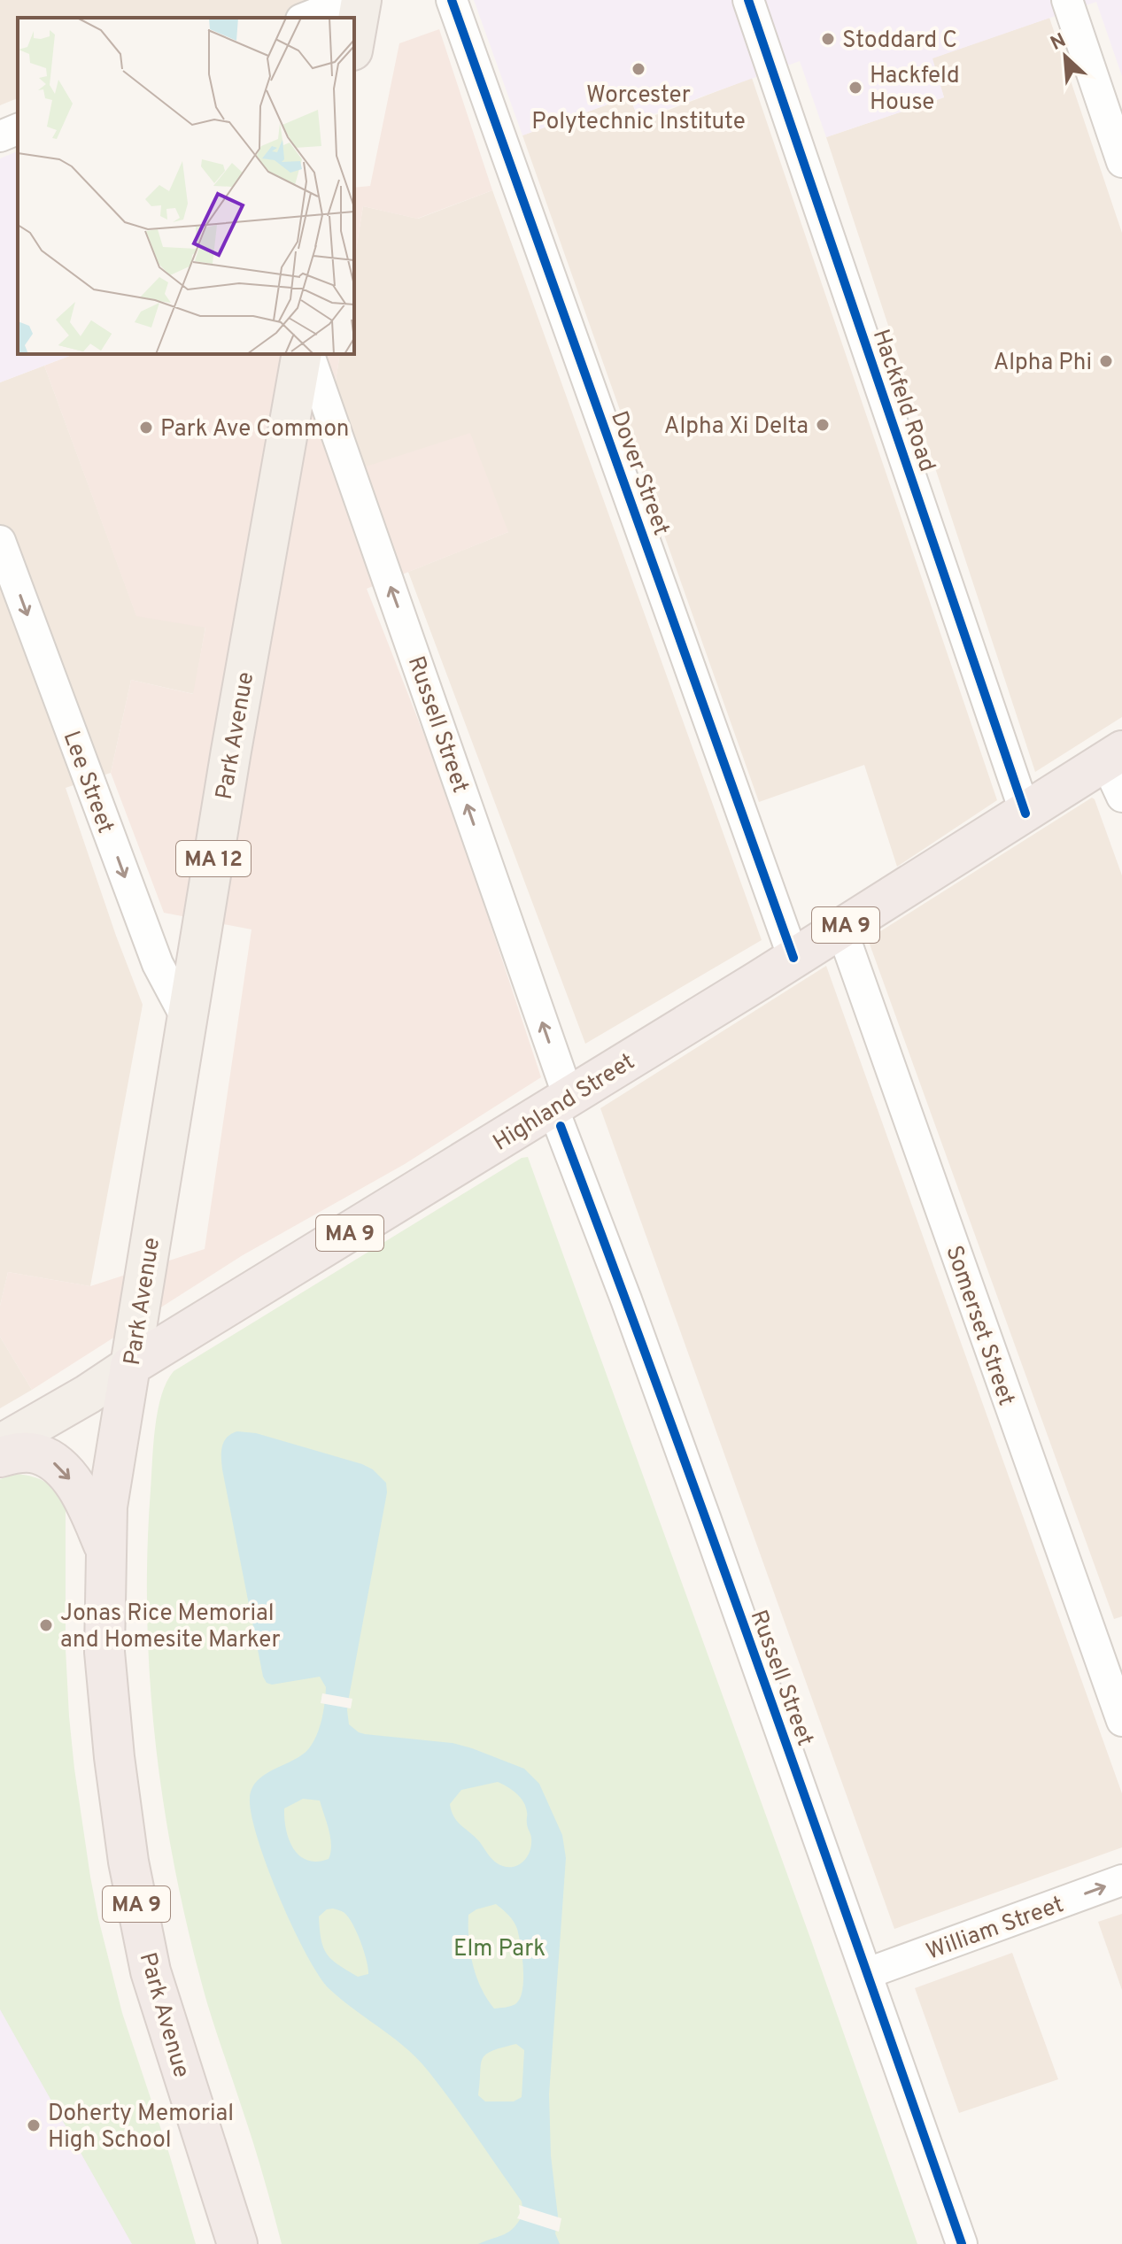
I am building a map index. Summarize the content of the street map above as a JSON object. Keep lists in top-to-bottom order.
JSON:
{
  "streets": {
    "highway": ["Park Avenue", "MA 9", "Highland Street"],
    "main road": ["MA 12"],
    "street": [
      "Hackfeld Road",
      "Dover Street",
      "Russell Street",
      "Lee Street",
      "Somerset Street",
      "William Street"
    ]
  },
  "crossings": [
    ["Hackfeld Road", "Highland Street"],
    ["Dover Street", "Highland Street"],
    ["Russell Street", "Highland Street"],
    ["Russell Street", "William Street"],
    ["Park Avenue", "Lee Street"],
    ["Park Avenue", "Highland Street"],
    ["Highland Street", "Somerset Street"]
  ],
  "one_way": ["Russell Street", "Lee Street", "William Street"],
  "parks": ["Elm Park"],
  "places": [
    "Stoddard C",
    "Worcester Polytechnic Institute",
    "Hackfeld House",
    "Alpha Phi",
    "Alpha Xi Delta",
    "Park Ave Common",
    "Jonas Rice Memorial and Homesite Marker",
    "Doherty Memorial High School"
  ],
  "north": "top left"
}
